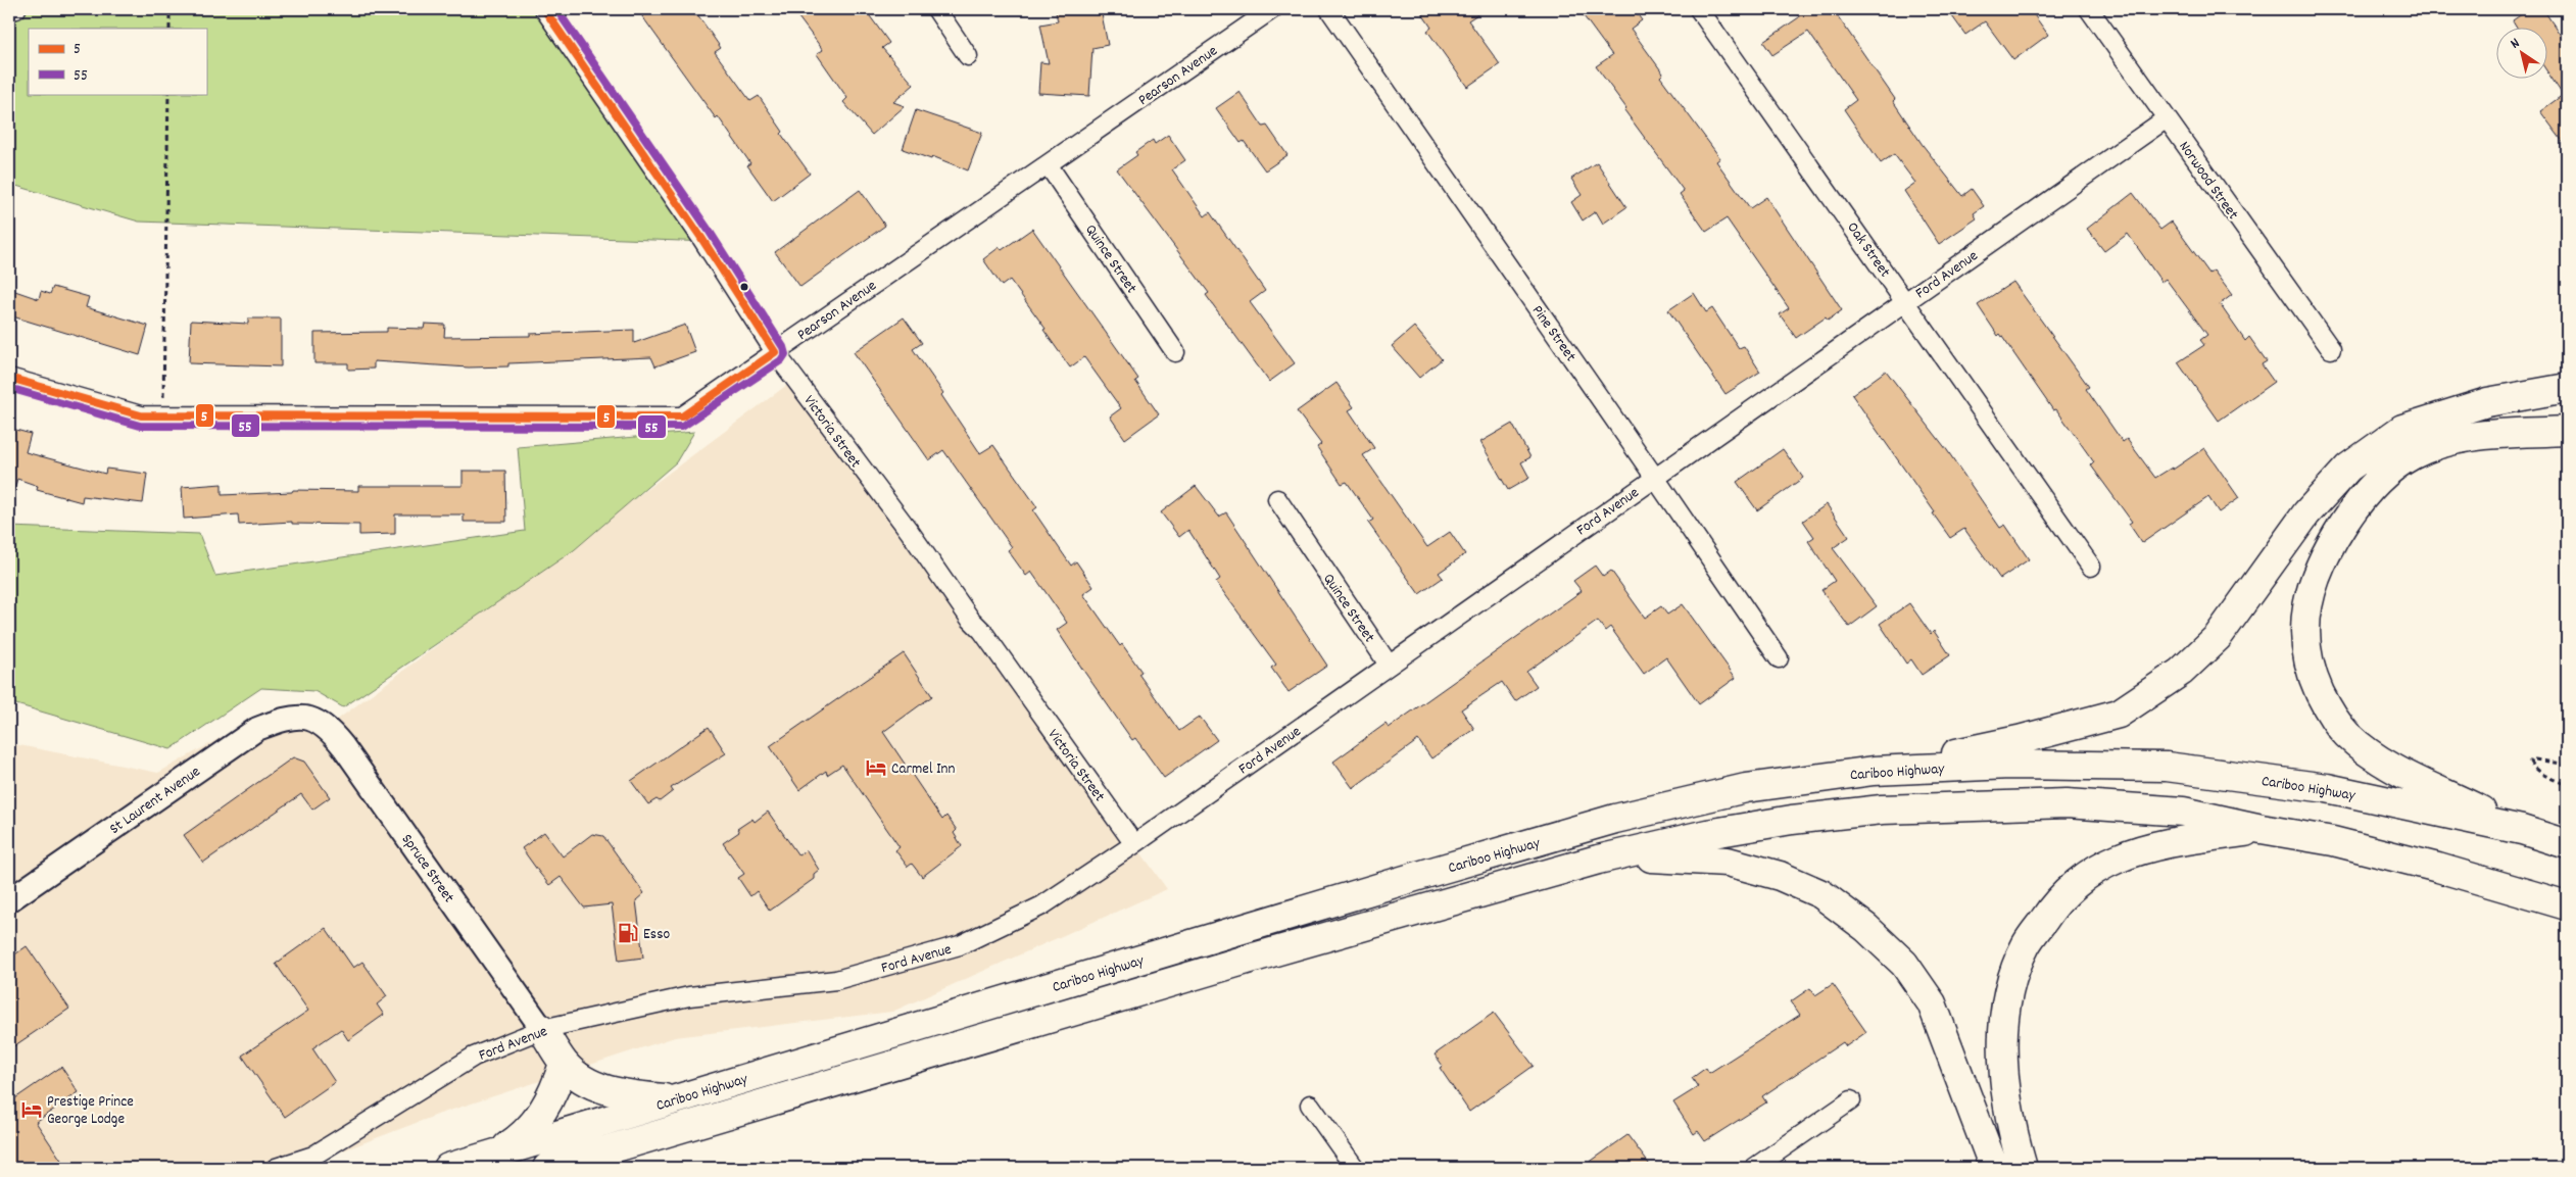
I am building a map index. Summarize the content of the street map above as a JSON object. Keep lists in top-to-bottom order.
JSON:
{
  "streets": {
    "highway": ["Cariboo Highway"],
    "street": [
      "Pearson Avenue",
      "Norwood Street",
      "Oak Street",
      "Quince Street",
      "Ford Avenue",
      "Pine Street",
      "Victoria Street",
      "St Laurent Avenue",
      "Spruce Street"
    ]
  },
  "crossings": [
    ["Pearson Avenue", "Quince Street"],
    ["Pearson Avenue", "Victoria Street"],
    ["Norwood Street", "Ford Avenue"],
    ["Oak Street", "Ford Avenue"],
    ["Quince Street", "Ford Avenue"],
    ["Ford Avenue", "Pine Street"],
    ["Ford Avenue", "Victoria Street"],
    ["Ford Avenue", "Spruce Street"],
    ["St Laurent Avenue", "Spruce Street"]
  ],
  "places": {
    "hotel": ["Carmel Inn", "Prestige Prince George Lodge"],
    "fuel station": ["Esso"]
  },
  "lines": ["transit line 5", "transit line 55"],
  "legend": ["5", "55"],
  "north": "top left"
}
